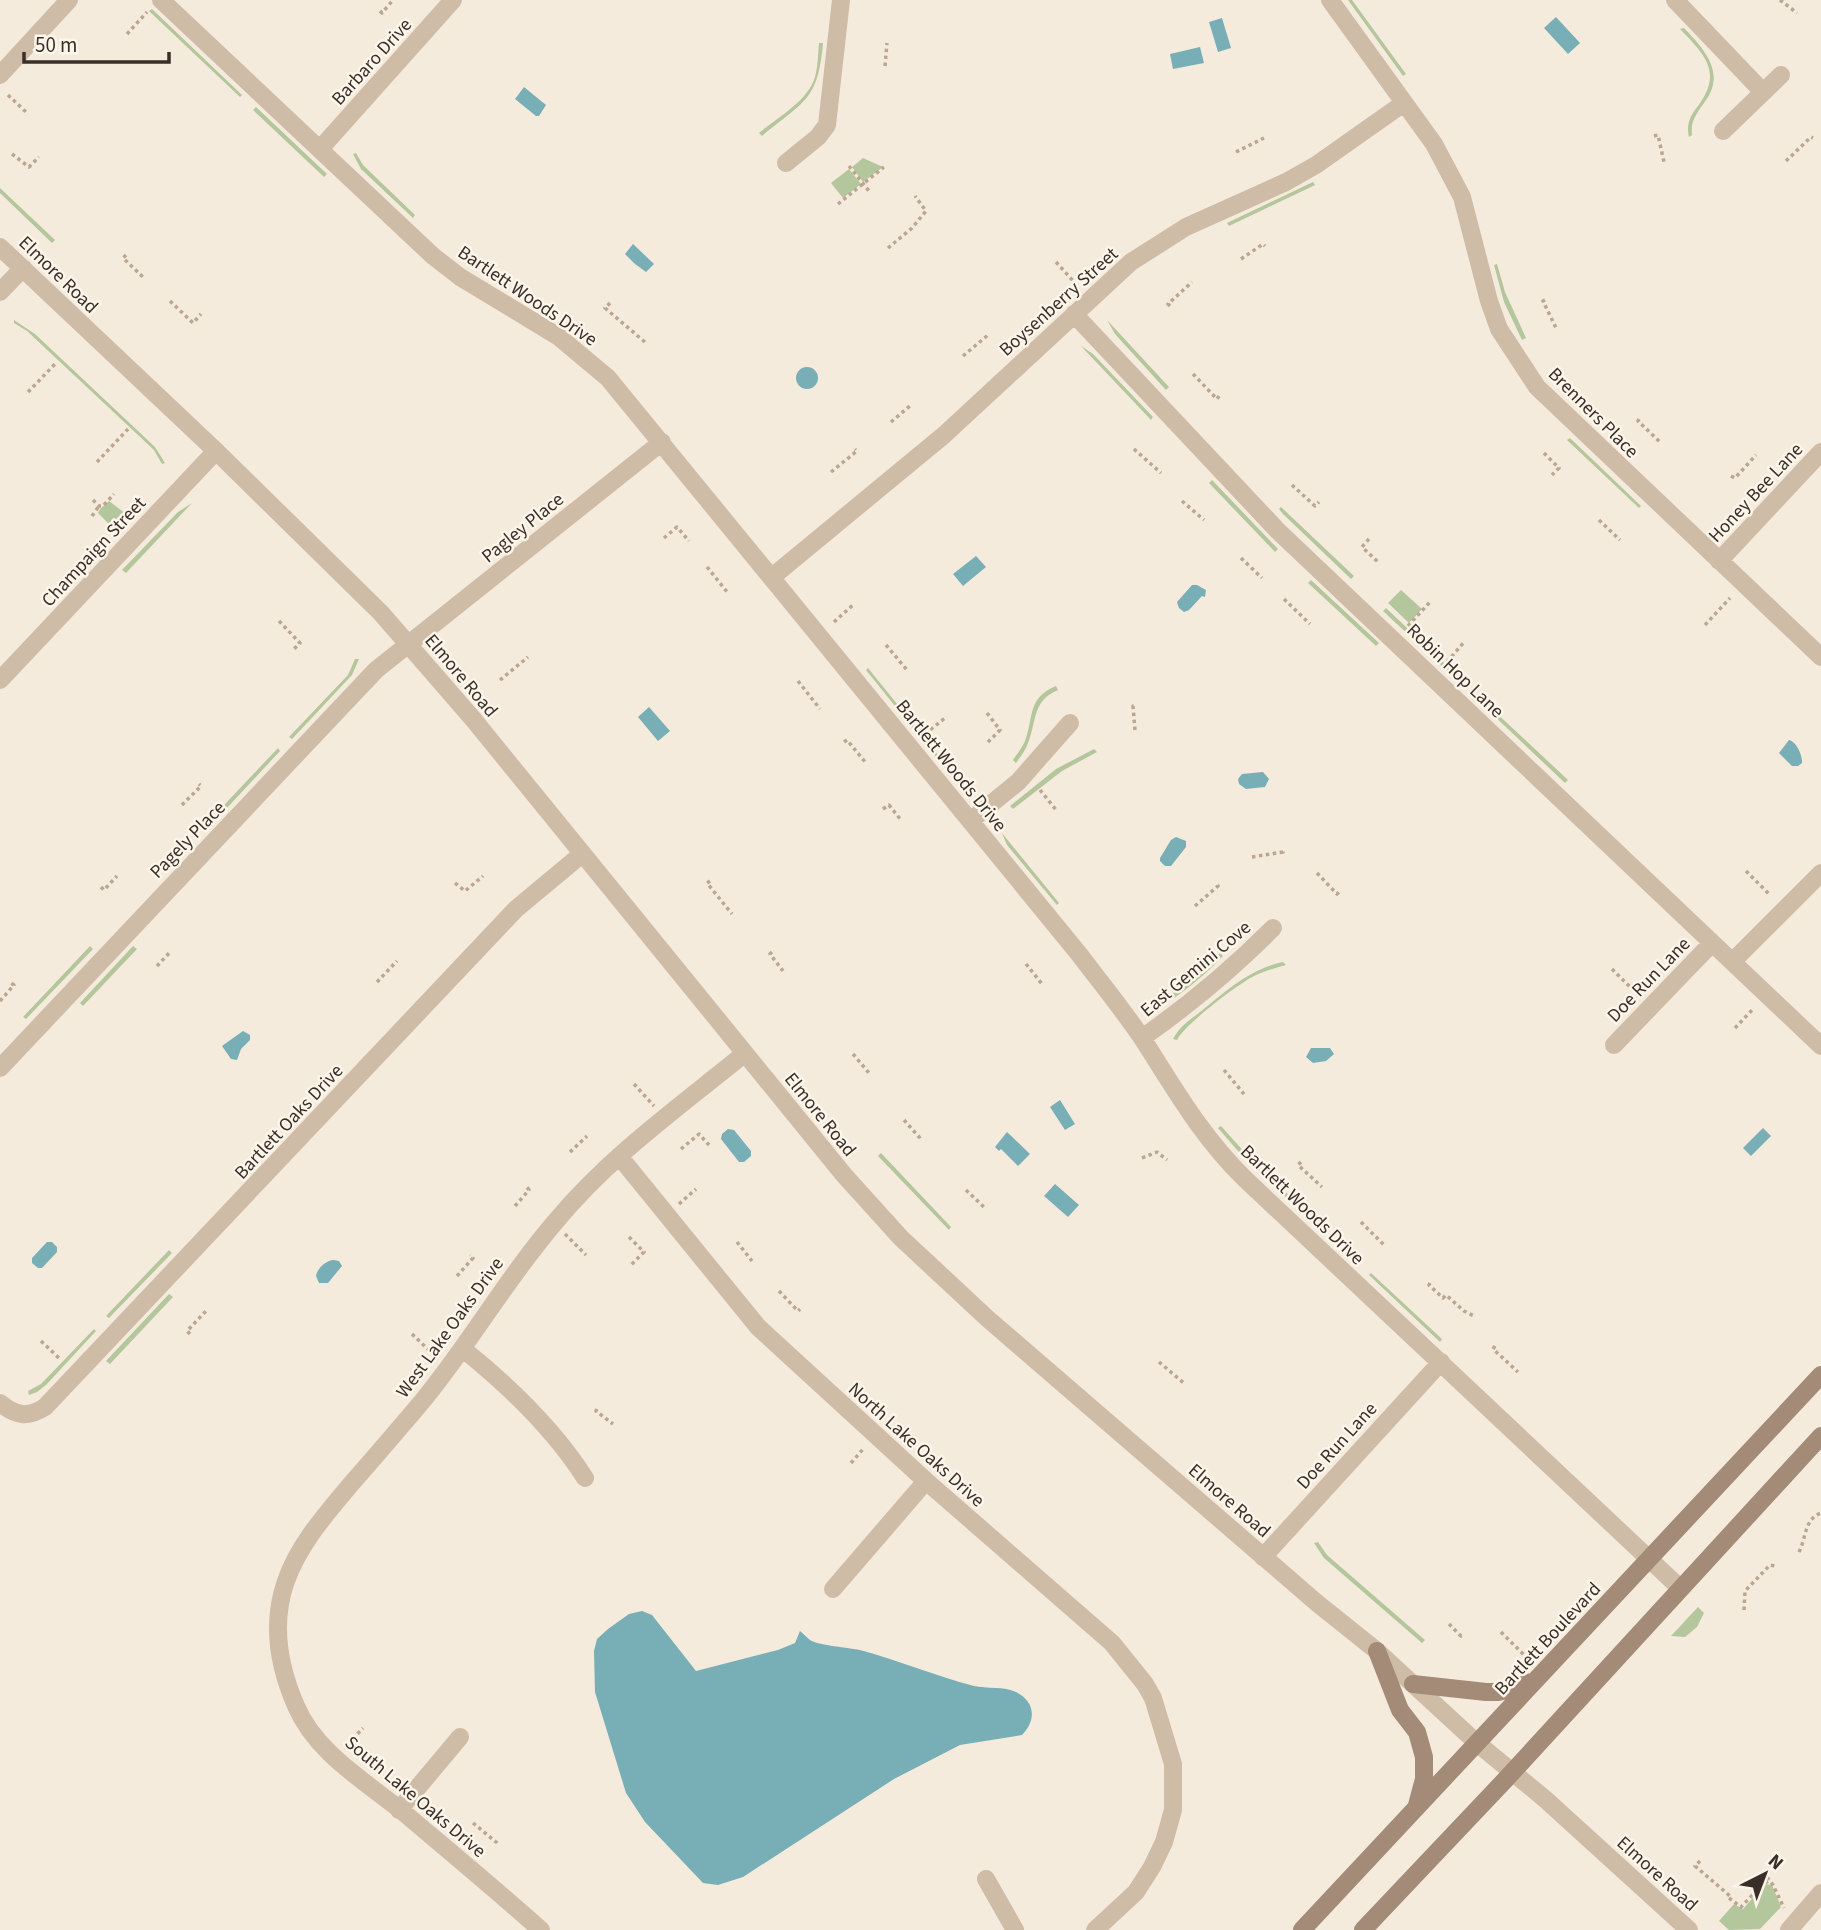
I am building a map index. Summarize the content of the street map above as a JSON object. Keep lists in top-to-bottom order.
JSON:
{
  "streets": {
    "main road": ["Bartlett Boulevard"],
    "street": [
      "Barbaro Drive",
      "Elmore Road",
      "Bartlett Woods Drive",
      "Boysenberry Street",
      "Brenners Place",
      "Honey Bee Lane",
      "Pagley Place",
      "Champaign Street",
      "Robin Hop Lane",
      "Pagely Place",
      "East Gemini Cove",
      "Doe Run Lane",
      "Bartlett Oaks Drive",
      "West Lake Oaks Drive",
      "North Lake Oaks Drive",
      "South Lake Oaks Drive"
    ]
  },
  "crossings": [
    ["Barbaro Drive", "Bartlett Woods Drive"],
    ["Elmore Road", "Pagley Place"],
    ["Elmore Road", "Champaign Street"],
    ["Elmore Road", "Pagely Place"],
    ["Elmore Road", "Doe Run Lane"],
    ["Elmore Road", "Bartlett Oaks Drive"],
    ["Elmore Road", "West Lake Oaks Drive"],
    ["Elmore Road", "Bartlett Boulevard"],
    ["Bartlett Woods Drive", "Boysenberry Street"],
    ["Bartlett Woods Drive", "Pagley Place"],
    ["Bartlett Woods Drive", "East Gemini Cove"],
    ["Bartlett Woods Drive", "Doe Run Lane"],
    ["Bartlett Woods Drive", "Bartlett Boulevard"],
    ["Boysenberry Street", "Brenners Place"],
    ["Boysenberry Street", "Robin Hop Lane"],
    ["Brenners Place", "Honey Bee Lane"],
    ["Pagley Place", "Pagely Place"],
    ["Robin Hop Lane", "Doe Run Lane"],
    ["West Lake Oaks Drive", "North Lake Oaks Drive"],
    ["West Lake Oaks Drive", "South Lake Oaks Drive"]
  ],
  "scale_bar": "50 m",
  "north": "top right"
}
